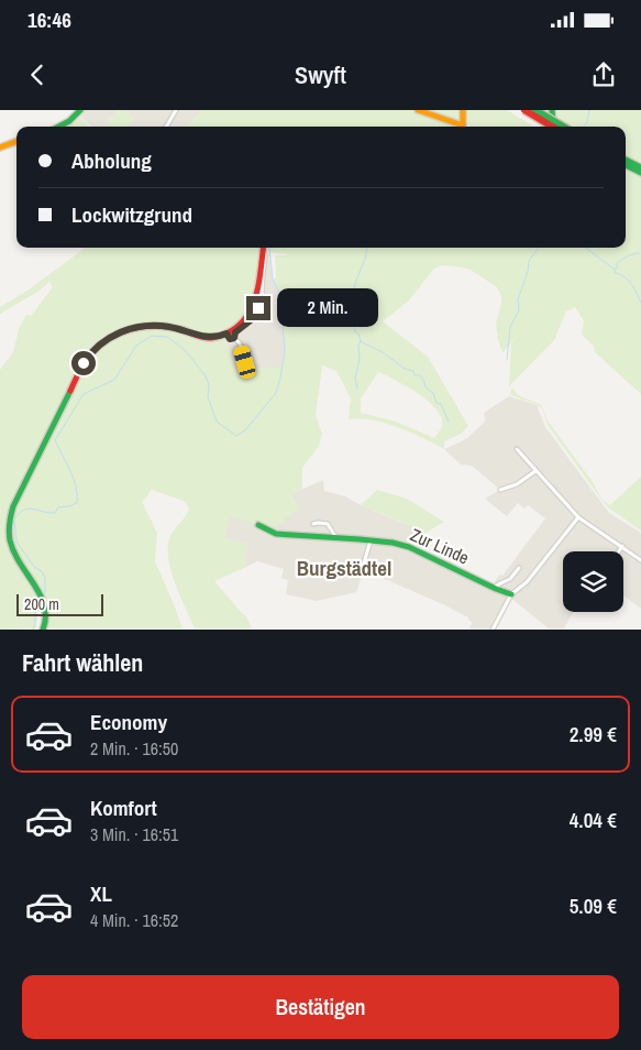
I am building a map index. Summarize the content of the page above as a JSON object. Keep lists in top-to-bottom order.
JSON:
{
  "streets": {
    "main road": ["Zur Linde"]
  },
  "districts": ["Burgstädtel"],
  "scale_bar": "200 m",
  "page": {
    "status": "16:46",
    "header": "Swyft",
    "banner": ["Abholung", "Lockwitzgrund"],
    "bubble": "2 Min.",
    "scale": "200 m",
    "heading": "Fahrt wählen",
    "list": [
      {
        "name": "Economy",
        "note": "2 Min. · 16:50",
        "value": "2.99 €"
      },
      {
        "name": "Komfort",
        "note": "3 Min. · 16:51",
        "value": "4.04 €"
      },
      {
        "name": "XL",
        "note": "4 Min. · 16:52",
        "value": "5.09 €"
      }
    ],
    "buttons": "Bestätigen"
  }
}
